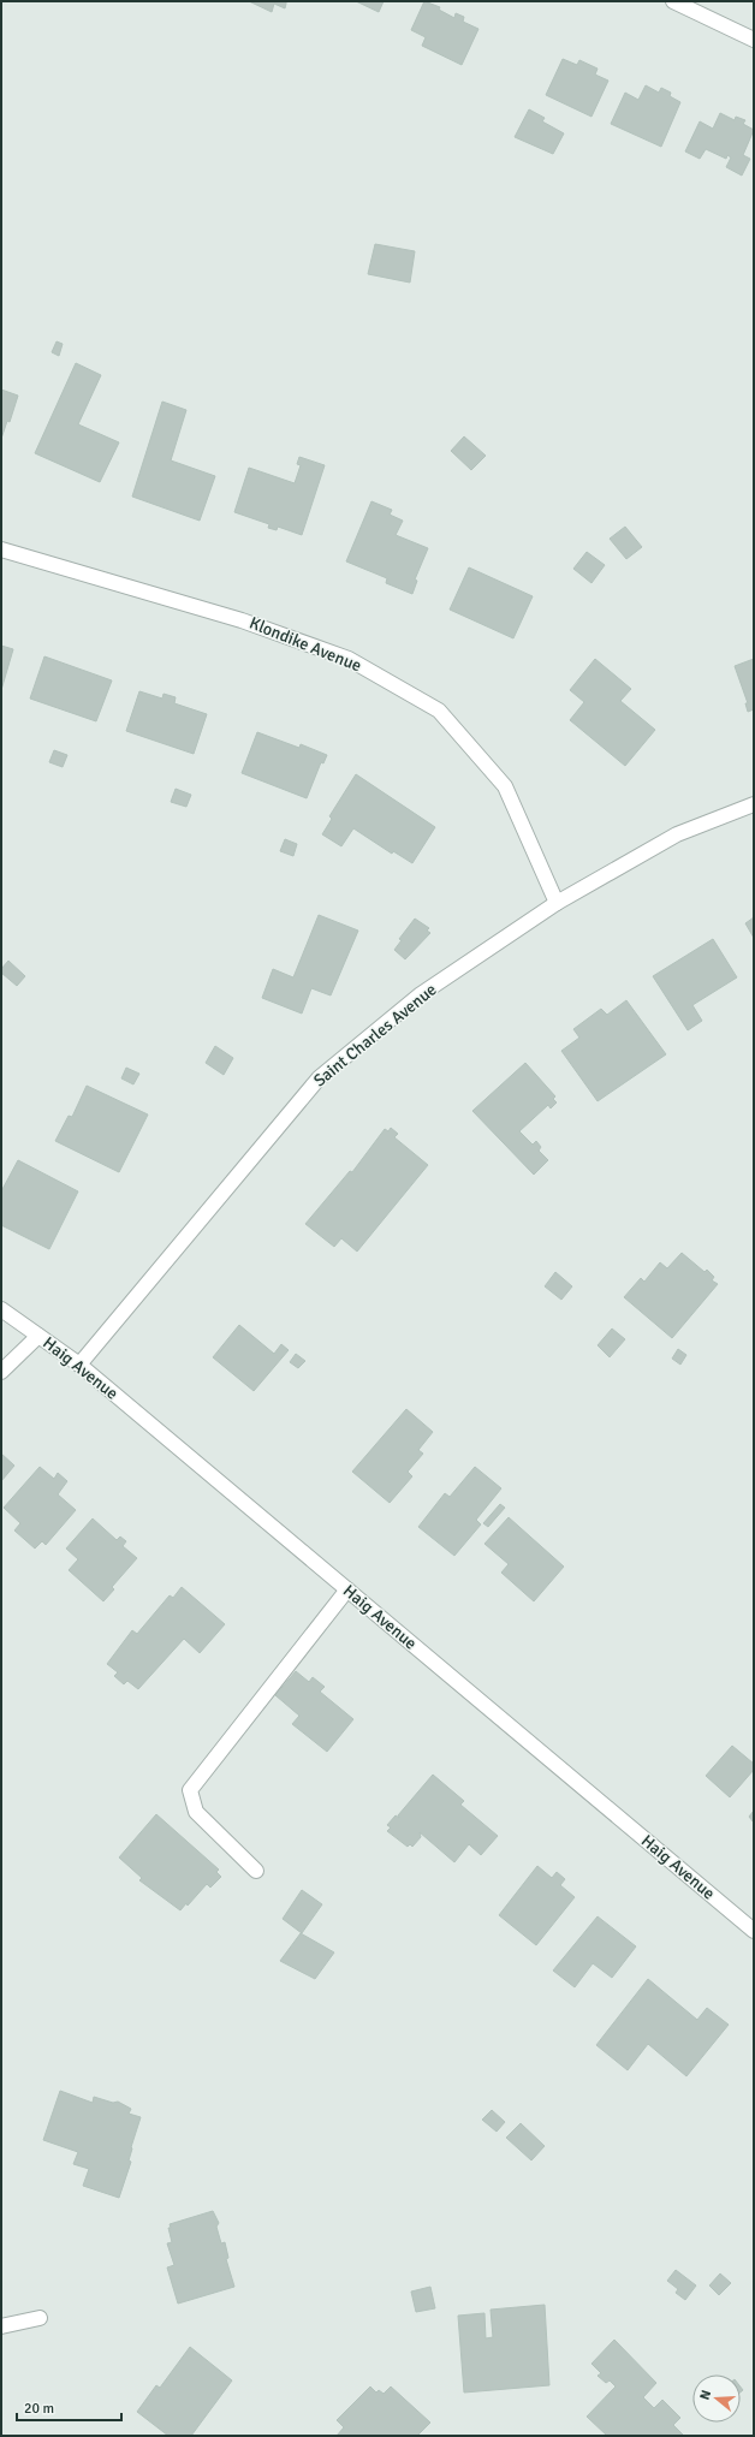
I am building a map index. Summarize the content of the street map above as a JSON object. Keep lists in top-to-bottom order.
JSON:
{
  "streets": {
    "street": ["Klondike Avenue", "Saint Charles Avenue", "Haig Avenue"]
  },
  "crossings": [
    ["Klondike Avenue", "Saint Charles Avenue"],
    ["Saint Charles Avenue", "Haig Avenue"]
  ],
  "scale_bar": "20 m",
  "north": "left"
}
